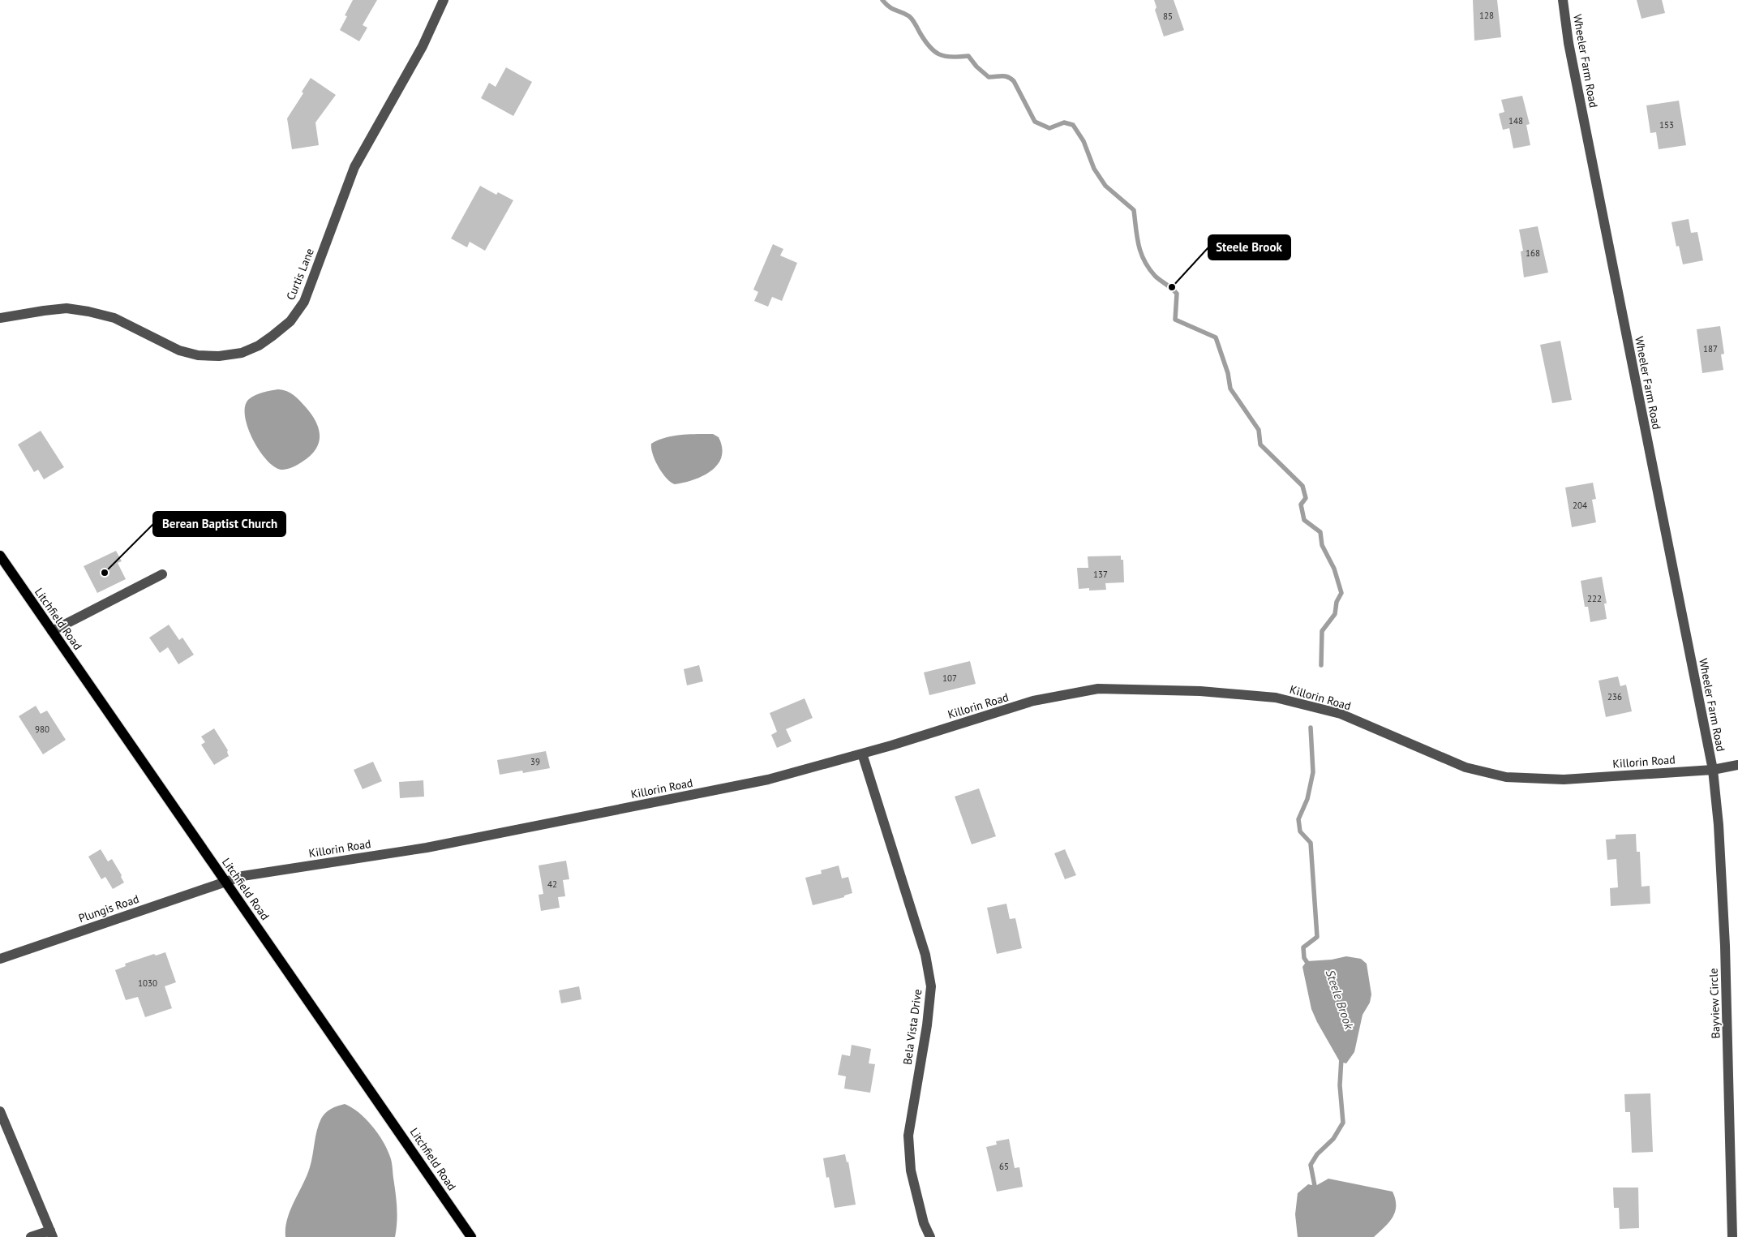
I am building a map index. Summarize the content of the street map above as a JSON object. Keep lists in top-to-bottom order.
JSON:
{
  "streets": {
    "main road": ["Litchfield Road"],
    "street": [
      "Wheeler Farm Road",
      "Curtis Lane",
      "Killorin Road",
      "Plungis Road",
      "Bayview Circle",
      "Bela Vista Drive"
    ]
  },
  "crossings": [
    ["Wheeler Farm Road", "Killorin Road"],
    ["Wheeler Farm Road", "Bayview Circle"],
    ["Litchfield Road", "Killorin Road"],
    ["Litchfield Road", "Plungis Road"],
    ["Killorin Road", "Plungis Road"],
    ["Killorin Road", "Bayview Circle"],
    ["Killorin Road", "Bela Vista Drive"]
  ],
  "water": ["Steele Brook"],
  "places": ["Steele Brook", "Berean Baptist Church"],
  "house_numbers": [
    "128",
    "85",
    "148",
    "153",
    "168",
    "187",
    "204",
    "137",
    "222",
    "107",
    "236",
    "980",
    "39",
    "42",
    "1030",
    "65"
  ]
}
